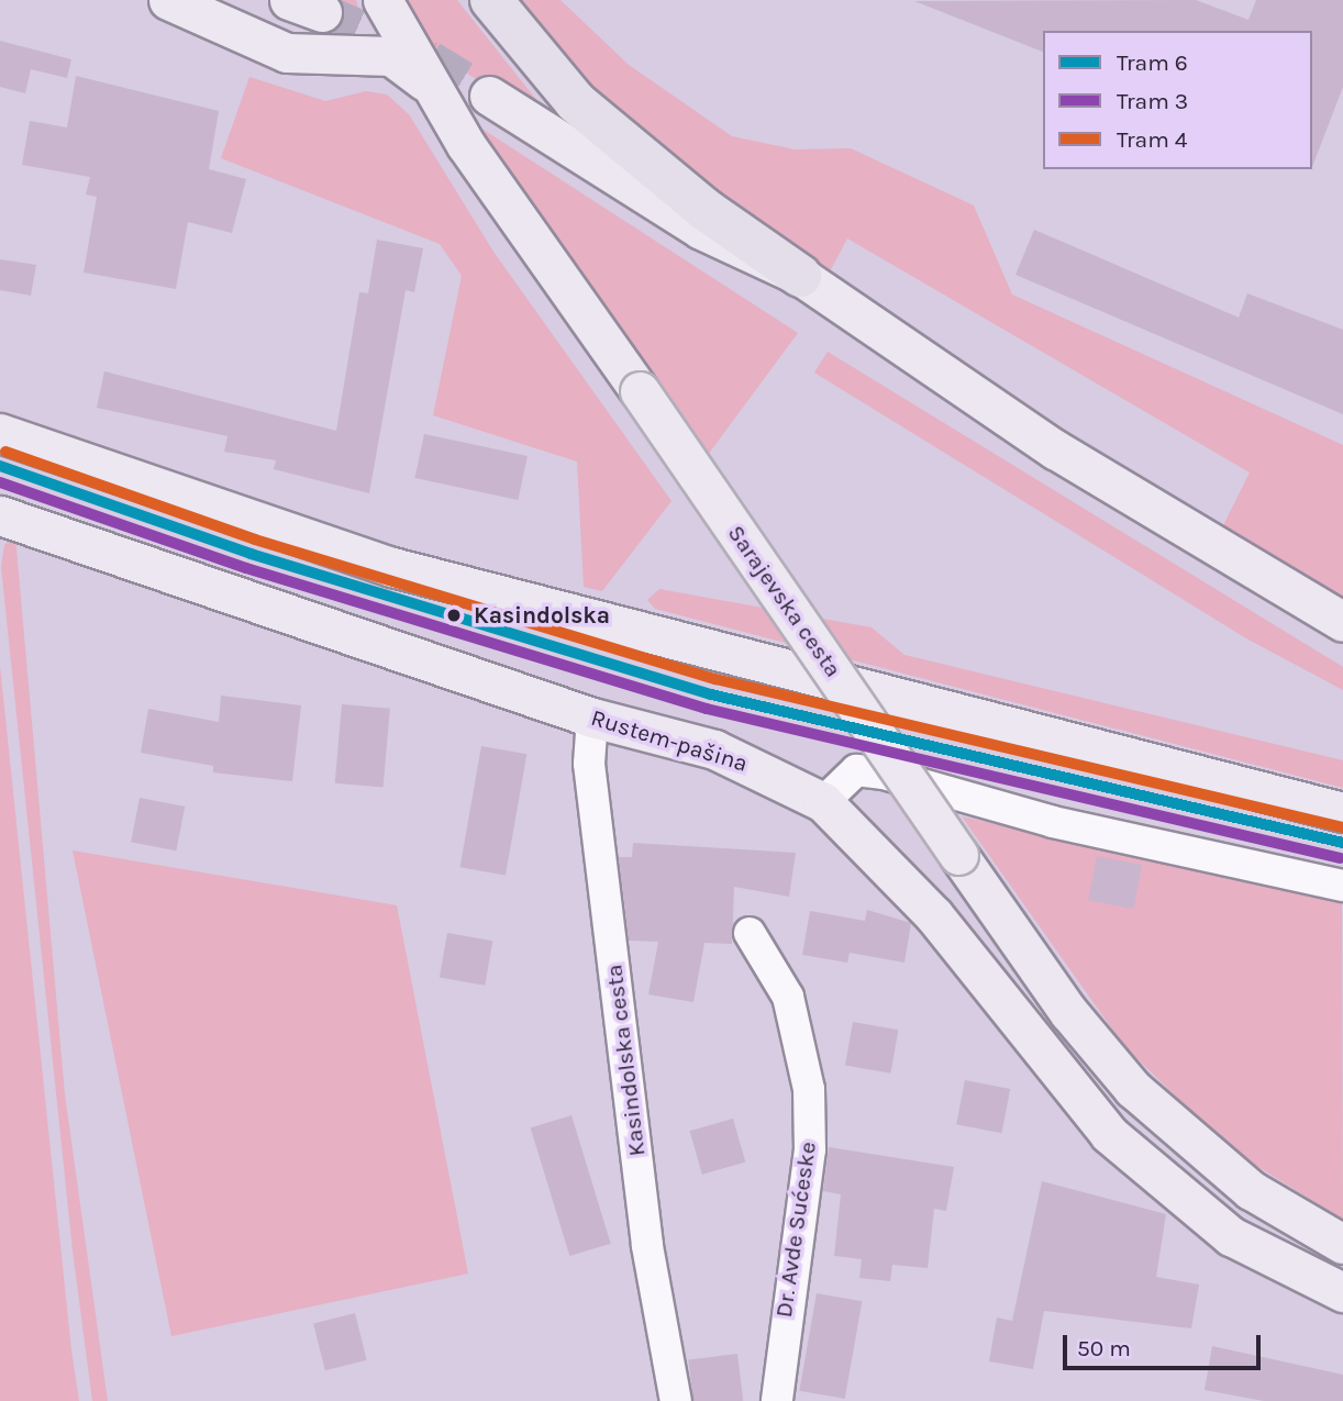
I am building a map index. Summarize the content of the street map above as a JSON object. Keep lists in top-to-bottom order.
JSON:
{
  "streets": {
    "main road": ["Sarajevska cesta", "Rustem-pašina"],
    "street": ["Kasindolska cesta", "Dr. Avde Sućeske"]
  },
  "crossings": [
    ["Rustem-pašina", "Kasindolska cesta"]
  ],
  "places": ["Kasindolska"],
  "lines": ["tram line 4", "tram line 6", "tram line 3"],
  "legend": ["Tram 6", "Tram 3", "Tram 4"],
  "scale_bar": "50 m"
}
